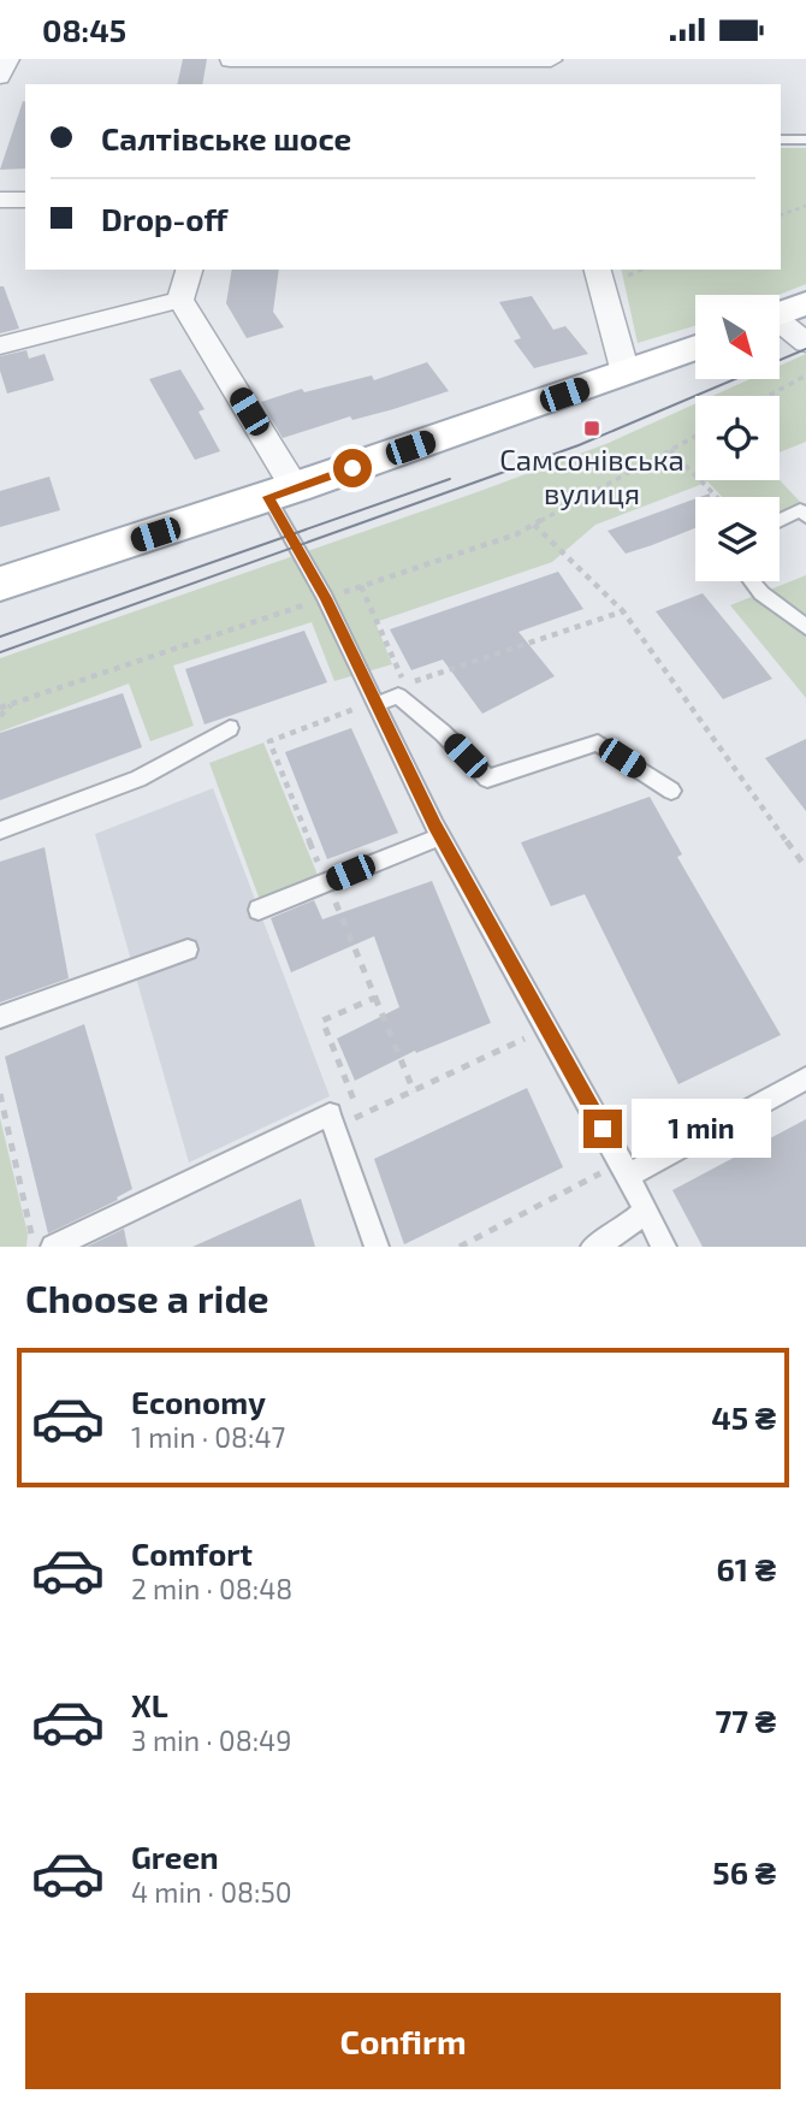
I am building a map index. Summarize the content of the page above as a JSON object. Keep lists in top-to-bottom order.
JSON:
{
  "places": {
    "transit": ["Самсонівська вулиця"]
  },
  "north": "bottom right",
  "page": {
    "status": "08:45",
    "banner": ["Салтівське шосе", "Drop-off"],
    "bubble": "1 min",
    "heading": "Choose a ride",
    "list": [
      {
        "name": "Economy",
        "note": "1 min · 08:47",
        "value": "45 ₴"
      },
      {
        "name": "Comfort",
        "note": "2 min · 08:48",
        "value": "61 ₴"
      },
      {
        "name": "XL",
        "note": "3 min · 08:49",
        "value": "77 ₴"
      },
      {
        "name": "Green",
        "note": "4 min · 08:50",
        "value": "56 ₴"
      }
    ],
    "buttons": "Confirm"
  }
}
